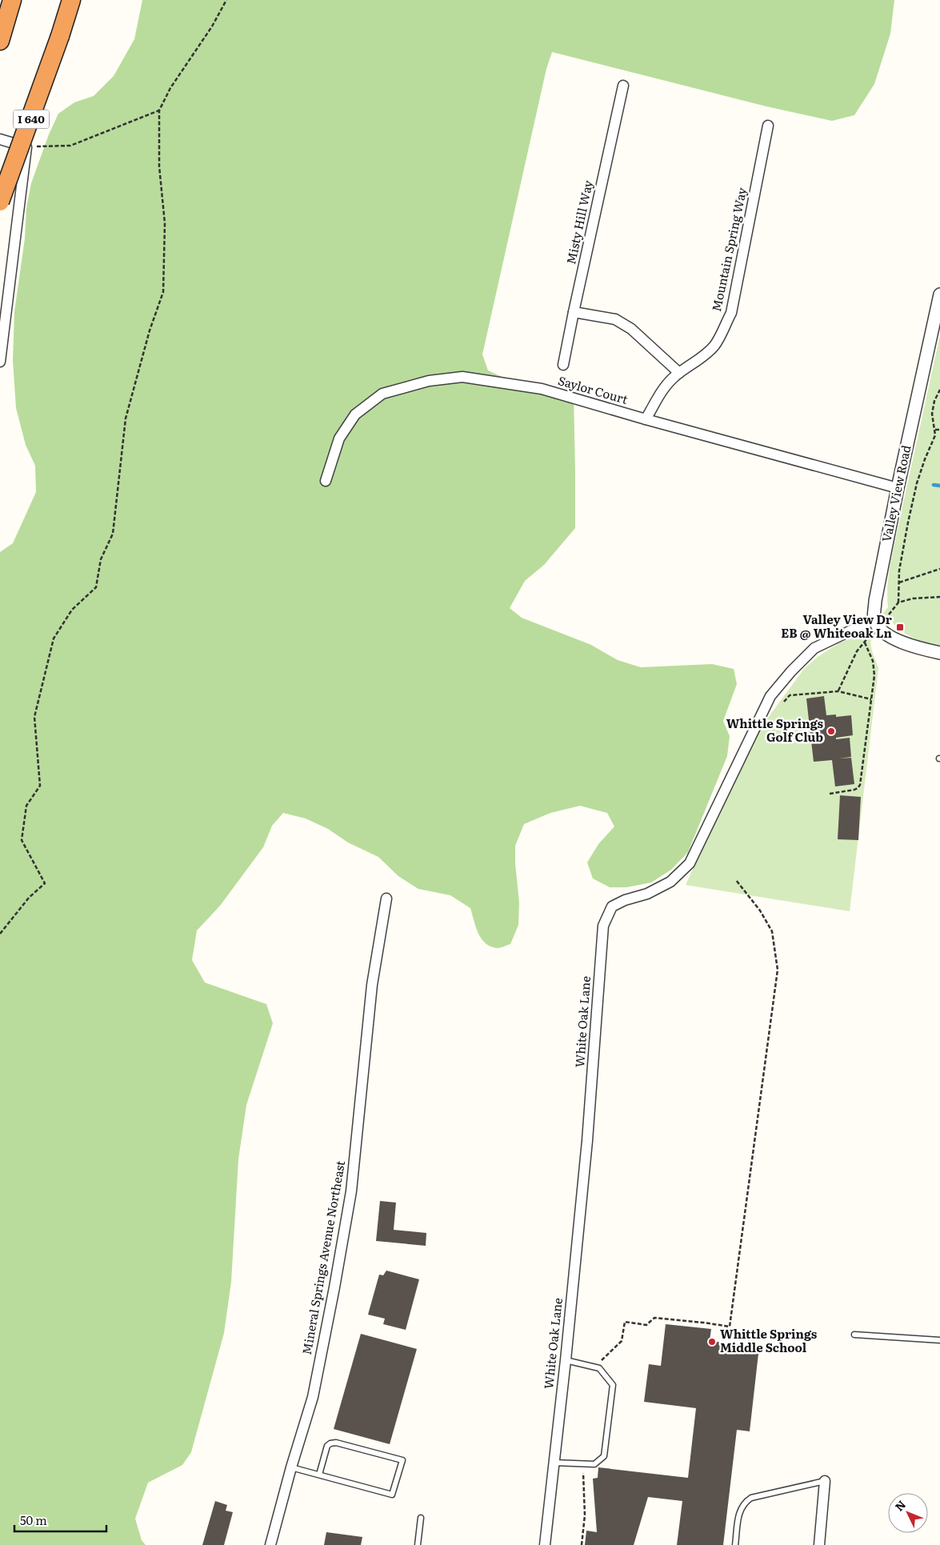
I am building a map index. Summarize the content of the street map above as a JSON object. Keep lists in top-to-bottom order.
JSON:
{
  "streets": {
    "highway": ["I 640"],
    "street": [
      "Misty Hill Way",
      "Mountain Spring Way",
      "Saylor Court",
      "Valley View Road",
      "White Oak Lane",
      "Mineral Springs Avenue Northeast"
    ]
  },
  "crossings": [
    ["Mountain Spring Way", "Saylor Court"],
    ["Saylor Court", "Valley View Road"],
    ["Valley View Road", "White Oak Lane"]
  ],
  "places": {
    "transit": ["Valley View Dr EB @ Whiteoak Ln"],
    "other": ["Whittle Springs Golf Club", "Whittle Springs Middle School"]
  },
  "scale_bar": "50 m",
  "north": "top left"
}
